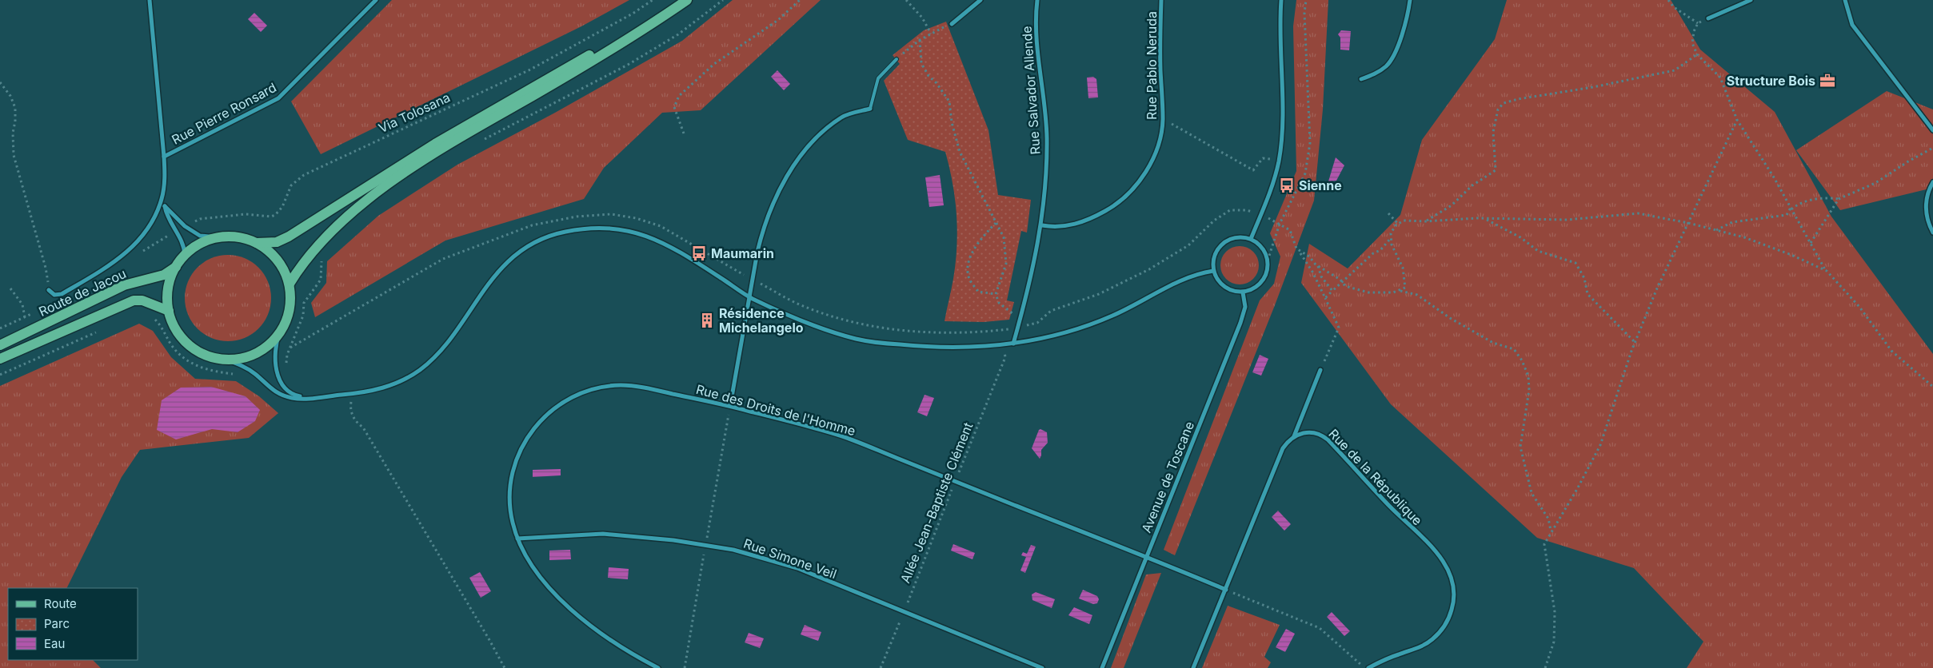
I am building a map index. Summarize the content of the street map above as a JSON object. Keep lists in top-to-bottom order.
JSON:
{
  "streets": {
    "main road": ["Route de Jacou"],
    "street": [
      "Rue Pablo Neruda",
      "Rue Salvador Allende",
      "Rue Pierre Ronsard",
      "Rue des Droits de l'Homme",
      "Avenue de Toscane",
      "Rue de la République",
      "Rue Simone Veil"
    ],
    "path": ["Via Tolosana", "Allée Jean-Baptiste Clément"]
  },
  "crossings": [
    ["Rue Pablo Neruda", "Rue Salvador Allende"],
    ["Rue des Droits de l'Homme", "Avenue de Toscane"],
    ["Rue des Droits de l'Homme", "Allée Jean-Baptiste Clément"],
    ["Rue des Droits de l'Homme", "Rue Simone Veil"],
    ["Allée Jean-Baptiste Clément", "Rue Simone Veil"]
  ],
  "places": {
    "office": ["Structure Bois"],
    "bus stop": ["Sienne", "Maumarin"],
    "building": ["Résidence Michelangelo"]
  },
  "legend": ["Route", "Parc", "Eau"]
}
